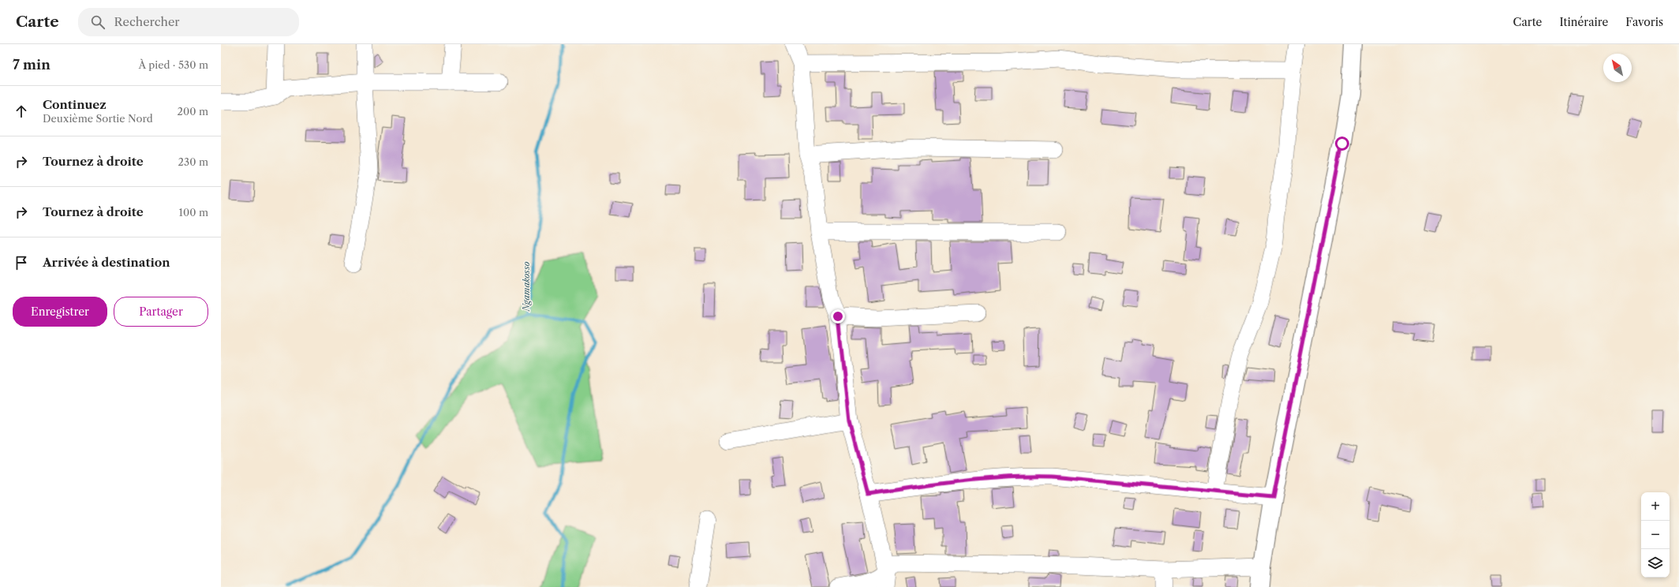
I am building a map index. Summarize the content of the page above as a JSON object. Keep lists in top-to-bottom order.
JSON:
{
  "water": ["Ngamakosso"],
  "north": "top left",
  "page": {
    "header": "Carte",
    "search": "Rechercher",
    "nav": ["Carte", "Itinéraire", "Favoris"],
    "heading": ["7 min", "À pied · 530 m"],
    "list": [
      ["Continuez", "Deuxième Sortie Nord", "200 m"],
      ["Tournez à droite", "230 m"],
      ["Tournez à droite", "100 m"],
      "Arrivée à destination"
    ],
    "buttons": ["Enregistrer", "Partager"],
    "map_buttons": ["+", "−"]
  }
}
